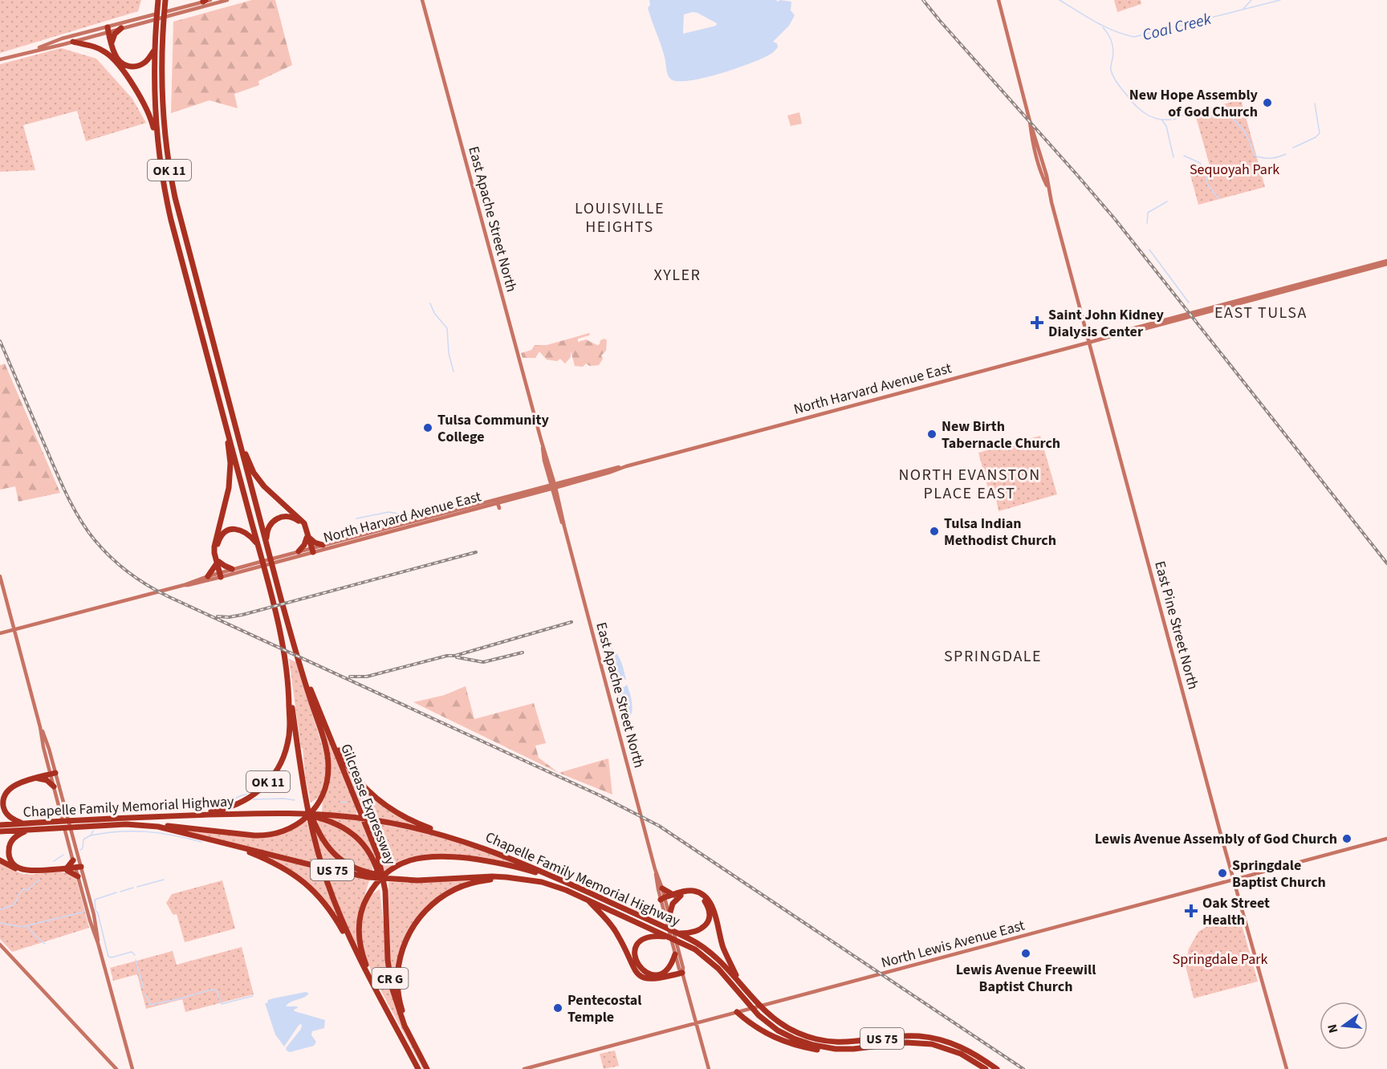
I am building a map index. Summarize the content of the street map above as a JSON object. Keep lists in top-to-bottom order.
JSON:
{
  "streets": {
    "highway": [
      "OK 11",
      "Gilcrease Expressway",
      "Chapelle Family Memorial Highway",
      "US 75",
      "CR G"
    ],
    "main road": [
      "East Apache Street North",
      "North Harvard Avenue East",
      "East Pine Street North",
      "North Lewis Avenue East"
    ]
  },
  "crossings": [
    ["OK 11", "Gilcrease Expressway"],
    ["OK 11", "Chapelle Family Memorial Highway"],
    ["East Apache Street North", "North Harvard Avenue East"],
    ["East Apache Street North", "North Lewis Avenue East"],
    ["North Harvard Avenue East", "East Pine Street North"],
    ["East Pine Street North", "North Lewis Avenue East"],
    ["Gilcrease Expressway", "CR G"]
  ],
  "districts": [
    "LOUISVILLE HEIGHTS",
    "XYLER",
    "EAST TULSA",
    "NORTH EVANSTON PLACE EAST",
    "SPRINGDALE"
  ],
  "water": ["Coal Creek"],
  "parks": ["Sequoyah Park", "Springdale Park"],
  "places": {
    "other": [
      "New Hope Assembly of God Church",
      "Tulsa Community College",
      "New Birth Tabernacle Church",
      "Tulsa Indian Methodist Church",
      "Lewis Avenue Assembly of God Church",
      "Springdale Baptist Church",
      "Lewis Avenue Freewill Baptist Church",
      "Pentecostal Temple"
    ],
    "health": ["Saint John Kidney Dialysis Center", "Oak Street Health"]
  },
  "north": "left"
}
